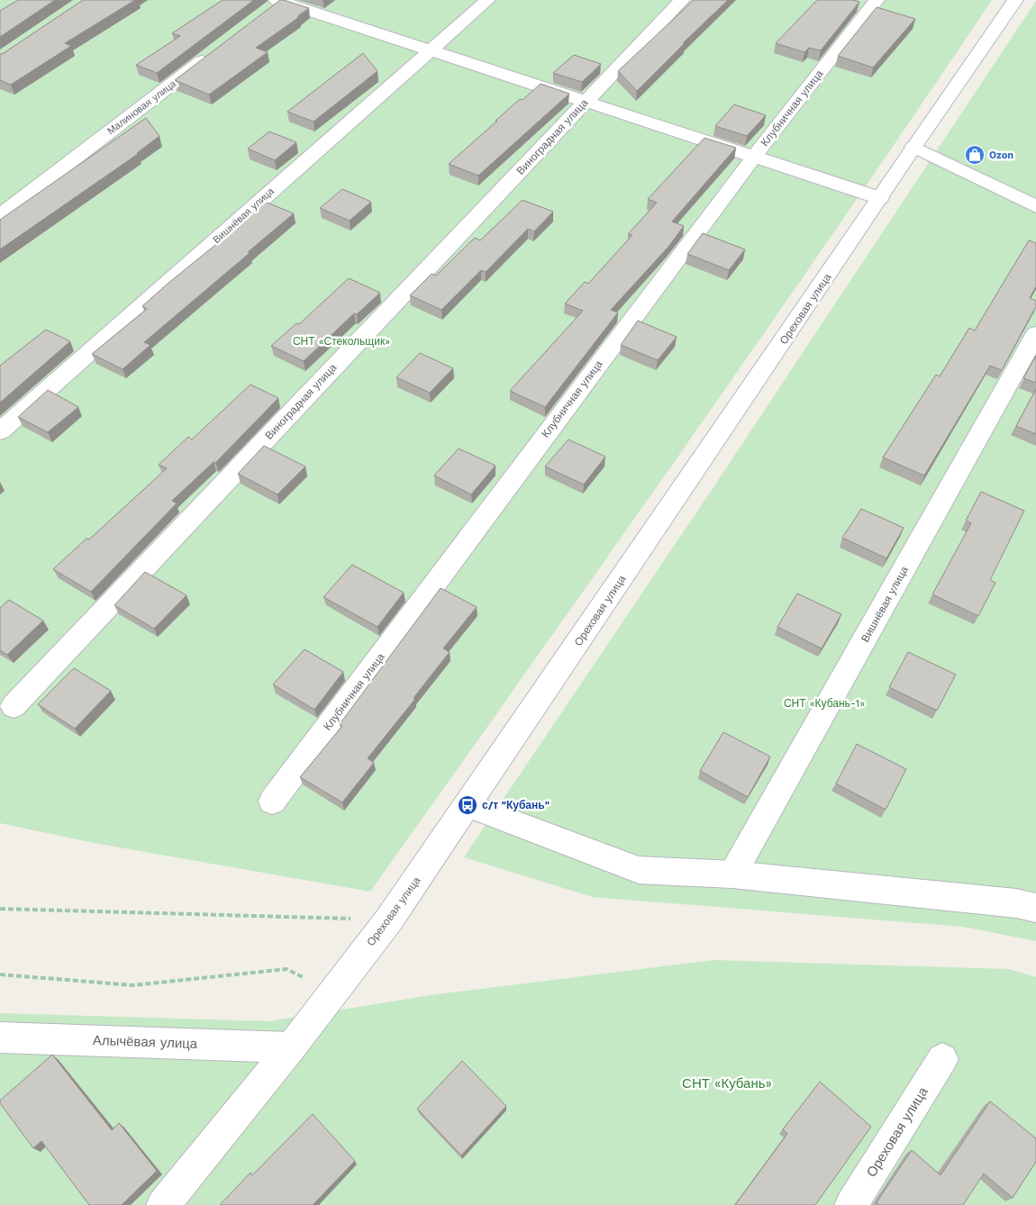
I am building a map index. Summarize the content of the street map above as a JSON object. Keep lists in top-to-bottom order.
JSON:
{
  "streets": {
    "street": [
      "Малиновая улица",
      "Клубничная улица",
      "Виноградная улица",
      "Вишнёвая улица",
      "Ореховая улица",
      "Алычёвая улица"
    ]
  },
  "crossings": [
    ["Ореховая улица", "Алычёвая улица"]
  ],
  "parks": ["СНТ «Стекольщик»", "СНТ «Кубань-1»", "СНТ «Кубань»"],
  "places": {
    "shop": ["Ozon"],
    "bus stop": ["с/т \"Кубань\""]
  }
}
